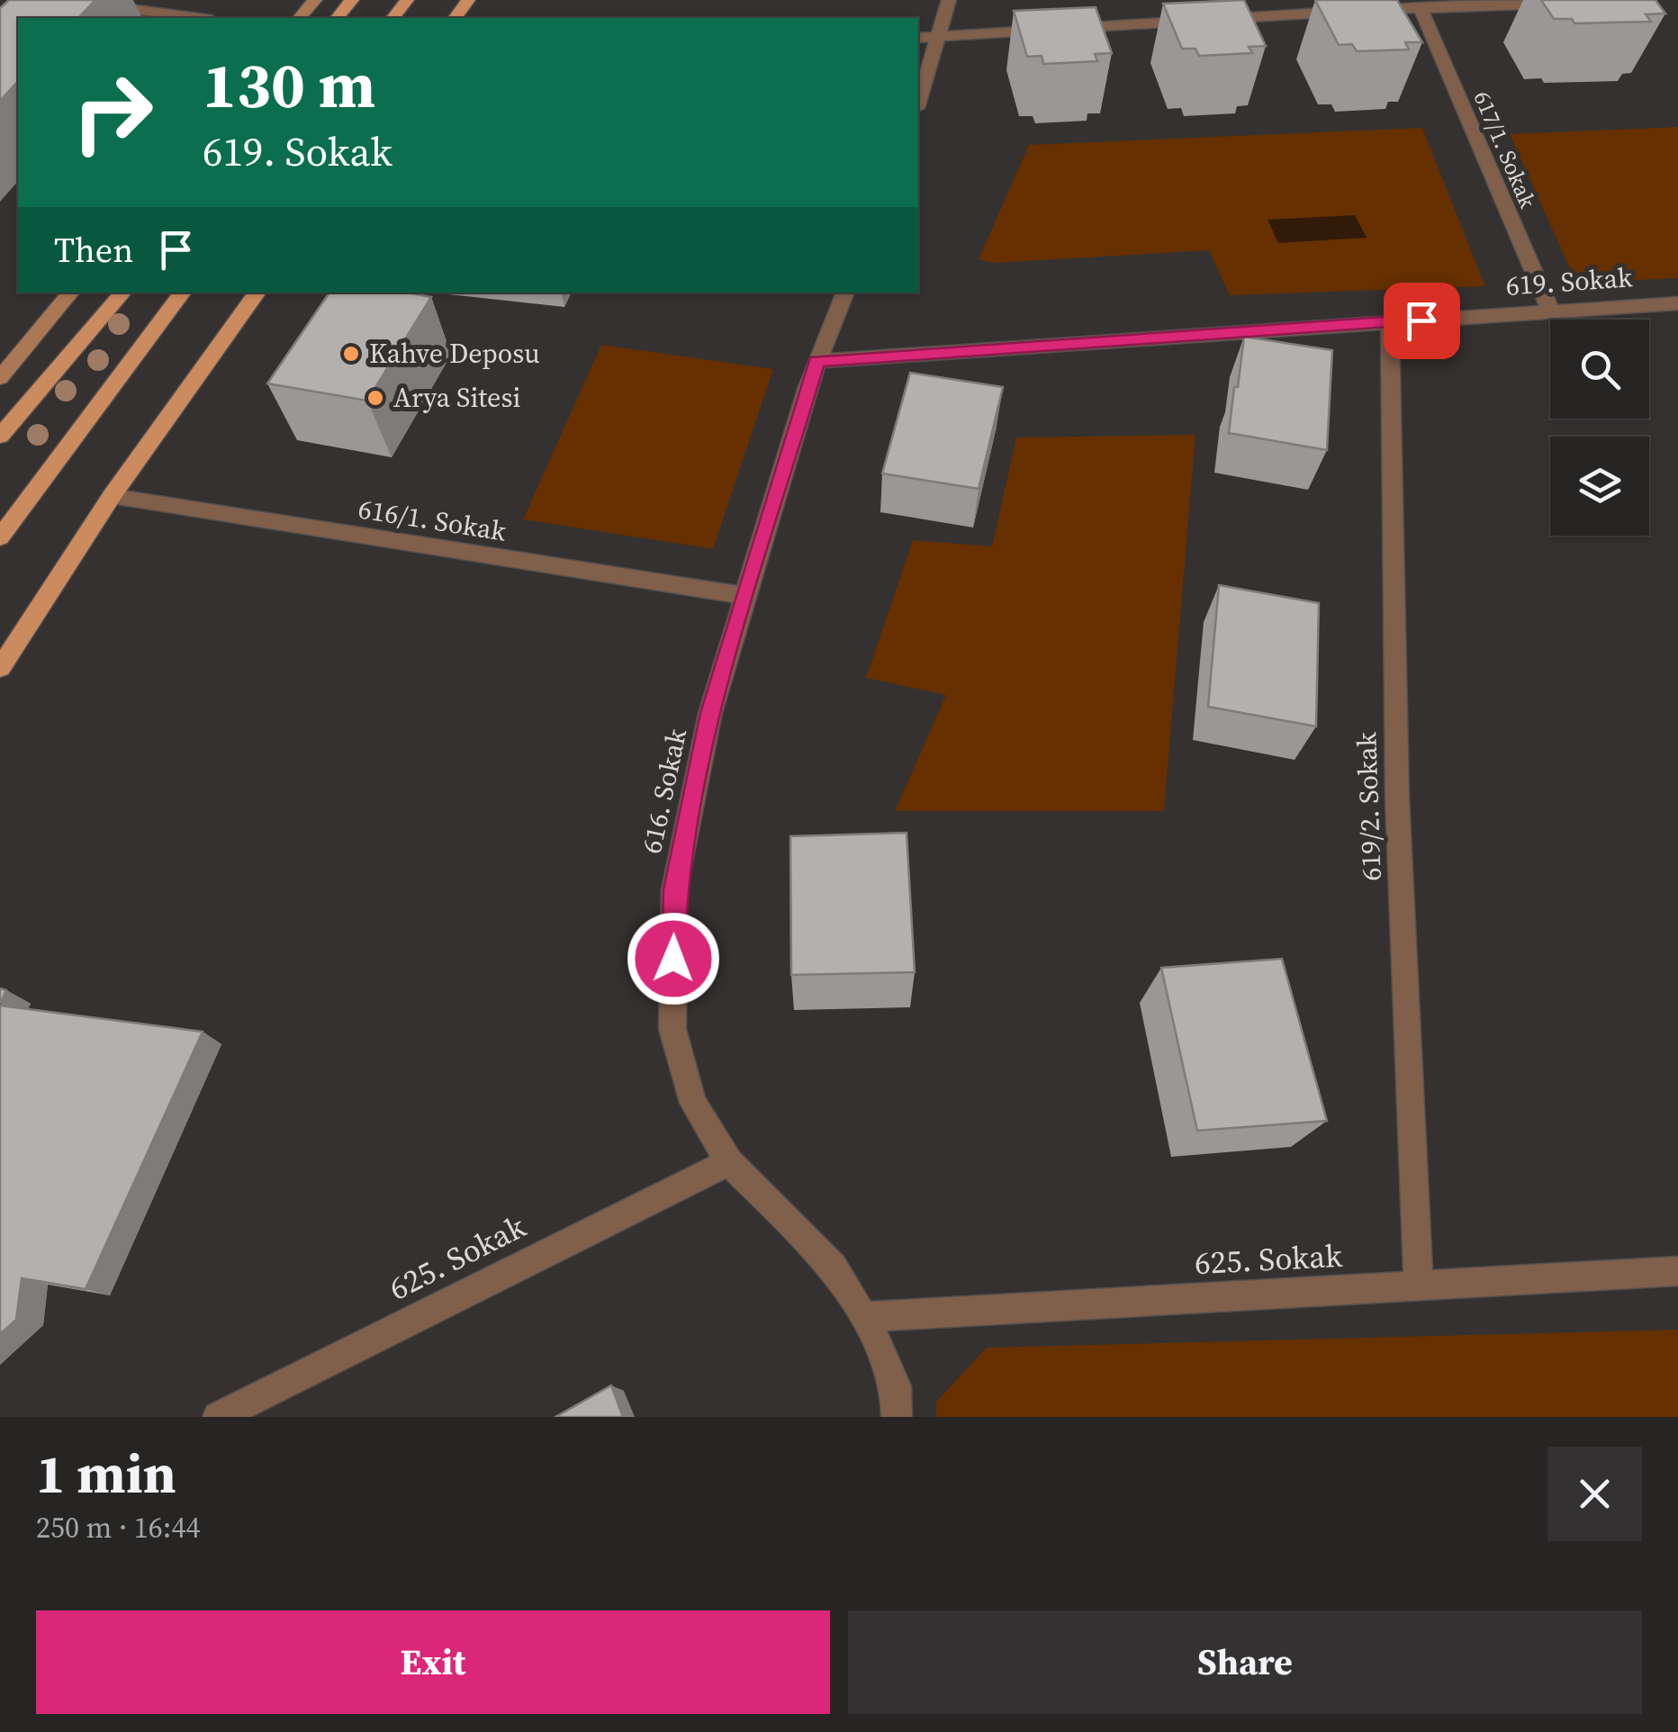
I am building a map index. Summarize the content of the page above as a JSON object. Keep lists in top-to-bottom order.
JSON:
{
  "streets": {
    "street": [
      "617/1. Sokak",
      "619. Sokak",
      "616/1. Sokak",
      "616. Sokak",
      "619/2. Sokak",
      "625. Sokak"
    ]
  },
  "crossings": [
    ["617/1. Sokak", "619. Sokak"],
    ["619. Sokak", "616. Sokak"],
    ["619. Sokak", "619/2. Sokak"],
    ["616/1. Sokak", "616. Sokak"],
    ["616. Sokak", "625. Sokak"],
    ["619/2. Sokak", "625. Sokak"]
  ],
  "places": ["Kahve Deposu", "Arya Sitesi"],
  "page": {
    "turn": ["130 m", "619. Sokak"],
    "then": "Then",
    "heading": ["1 min", "250 m · 16:44"],
    "buttons": ["Exit", "Share"]
  }
}
